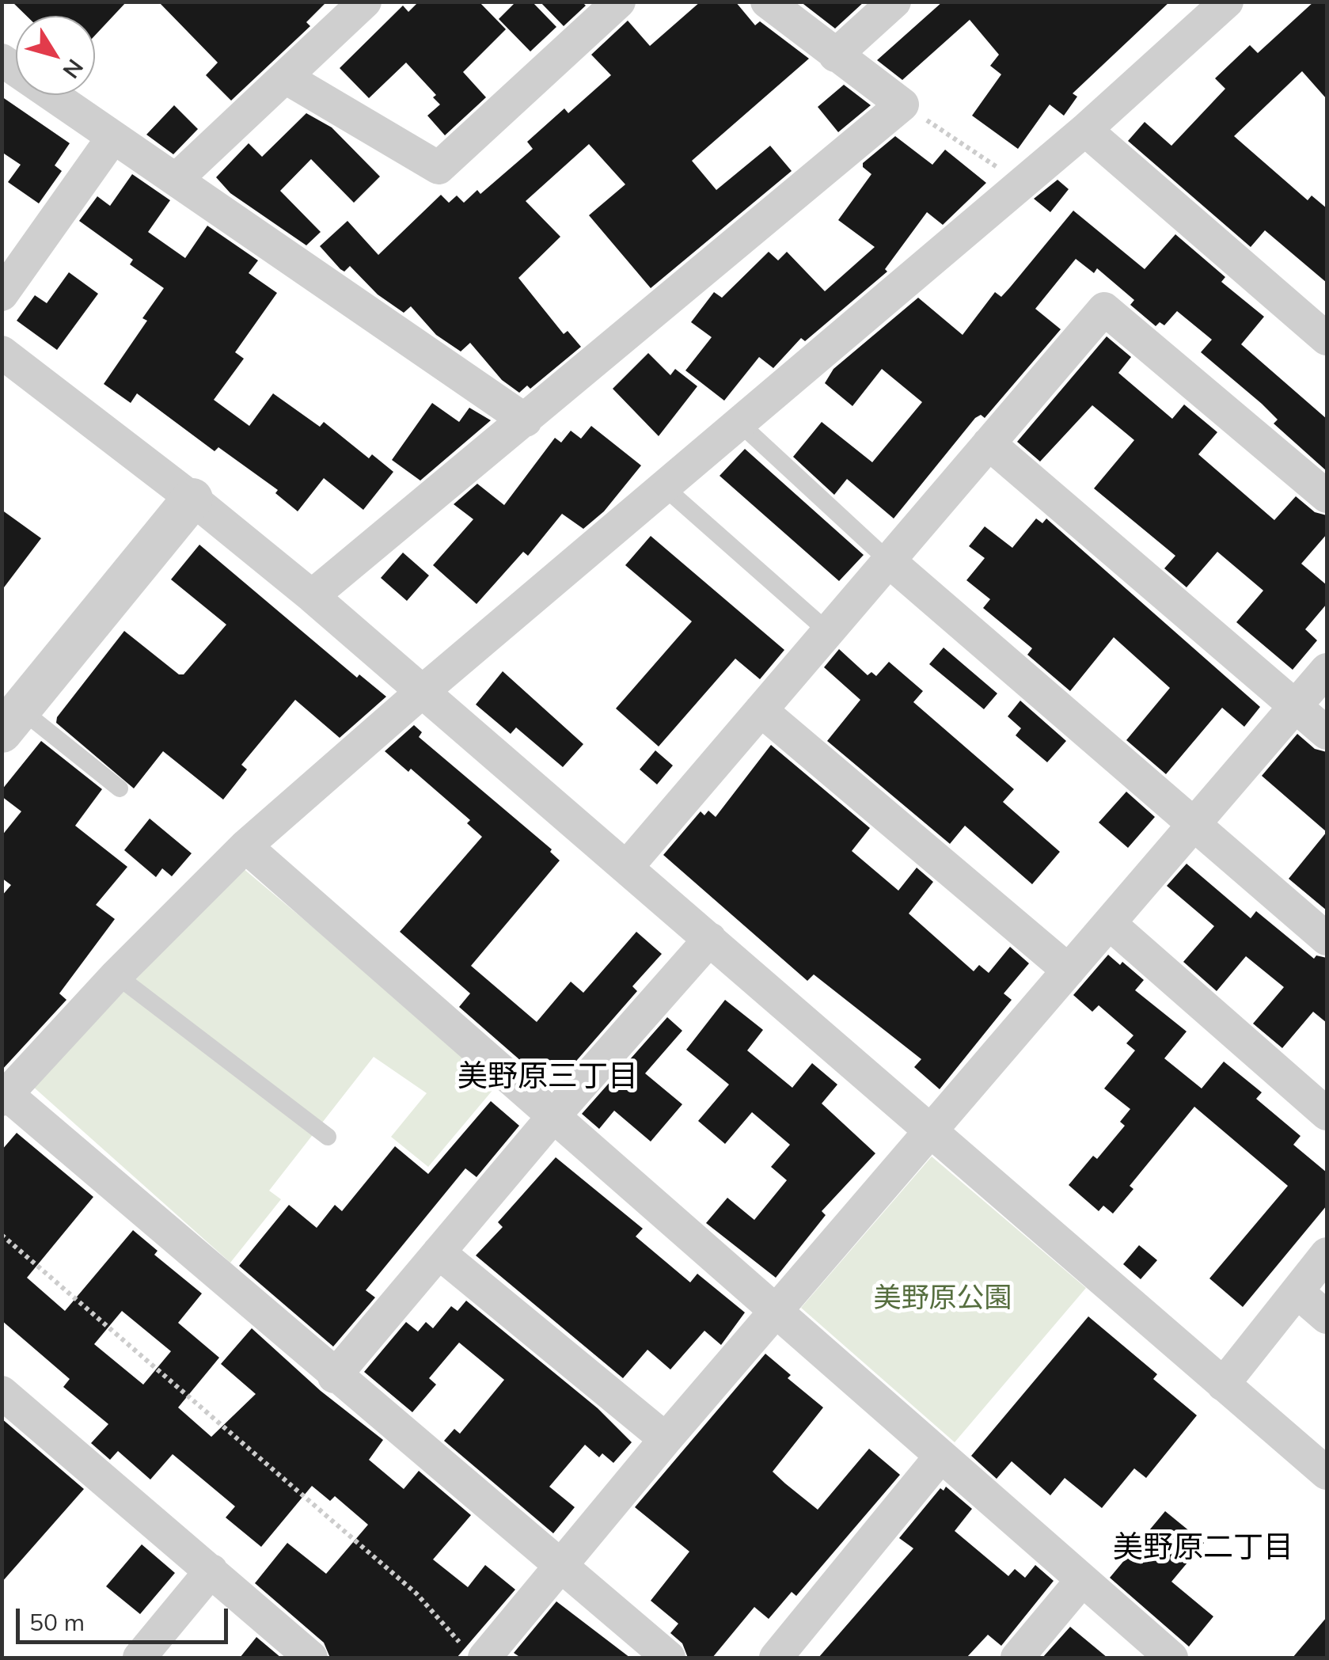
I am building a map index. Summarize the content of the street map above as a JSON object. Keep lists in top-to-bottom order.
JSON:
{
  "districts": ["美野原三丁目", "美野原二丁目"],
  "parks": ["美野原公園"],
  "scale_bar": "50 m",
  "north": "bottom right"
}
